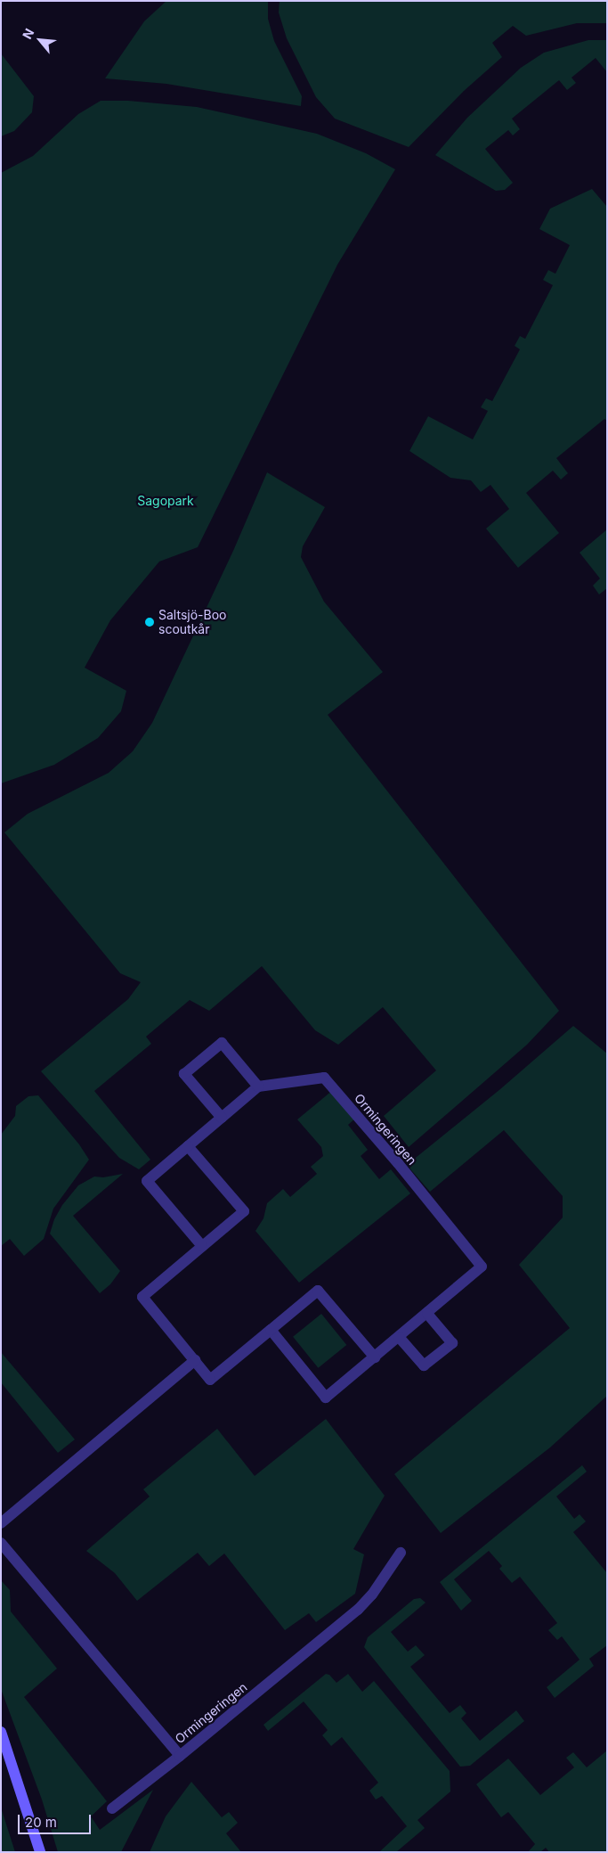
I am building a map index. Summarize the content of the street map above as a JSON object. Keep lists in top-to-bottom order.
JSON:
{
  "streets": {
    "street": ["Ormingeringen"]
  },
  "parks": ["Sagopark"],
  "places": ["Saltsjö-Boo scoutkår"],
  "scale_bar": "20 m",
  "north": "top left"
}
